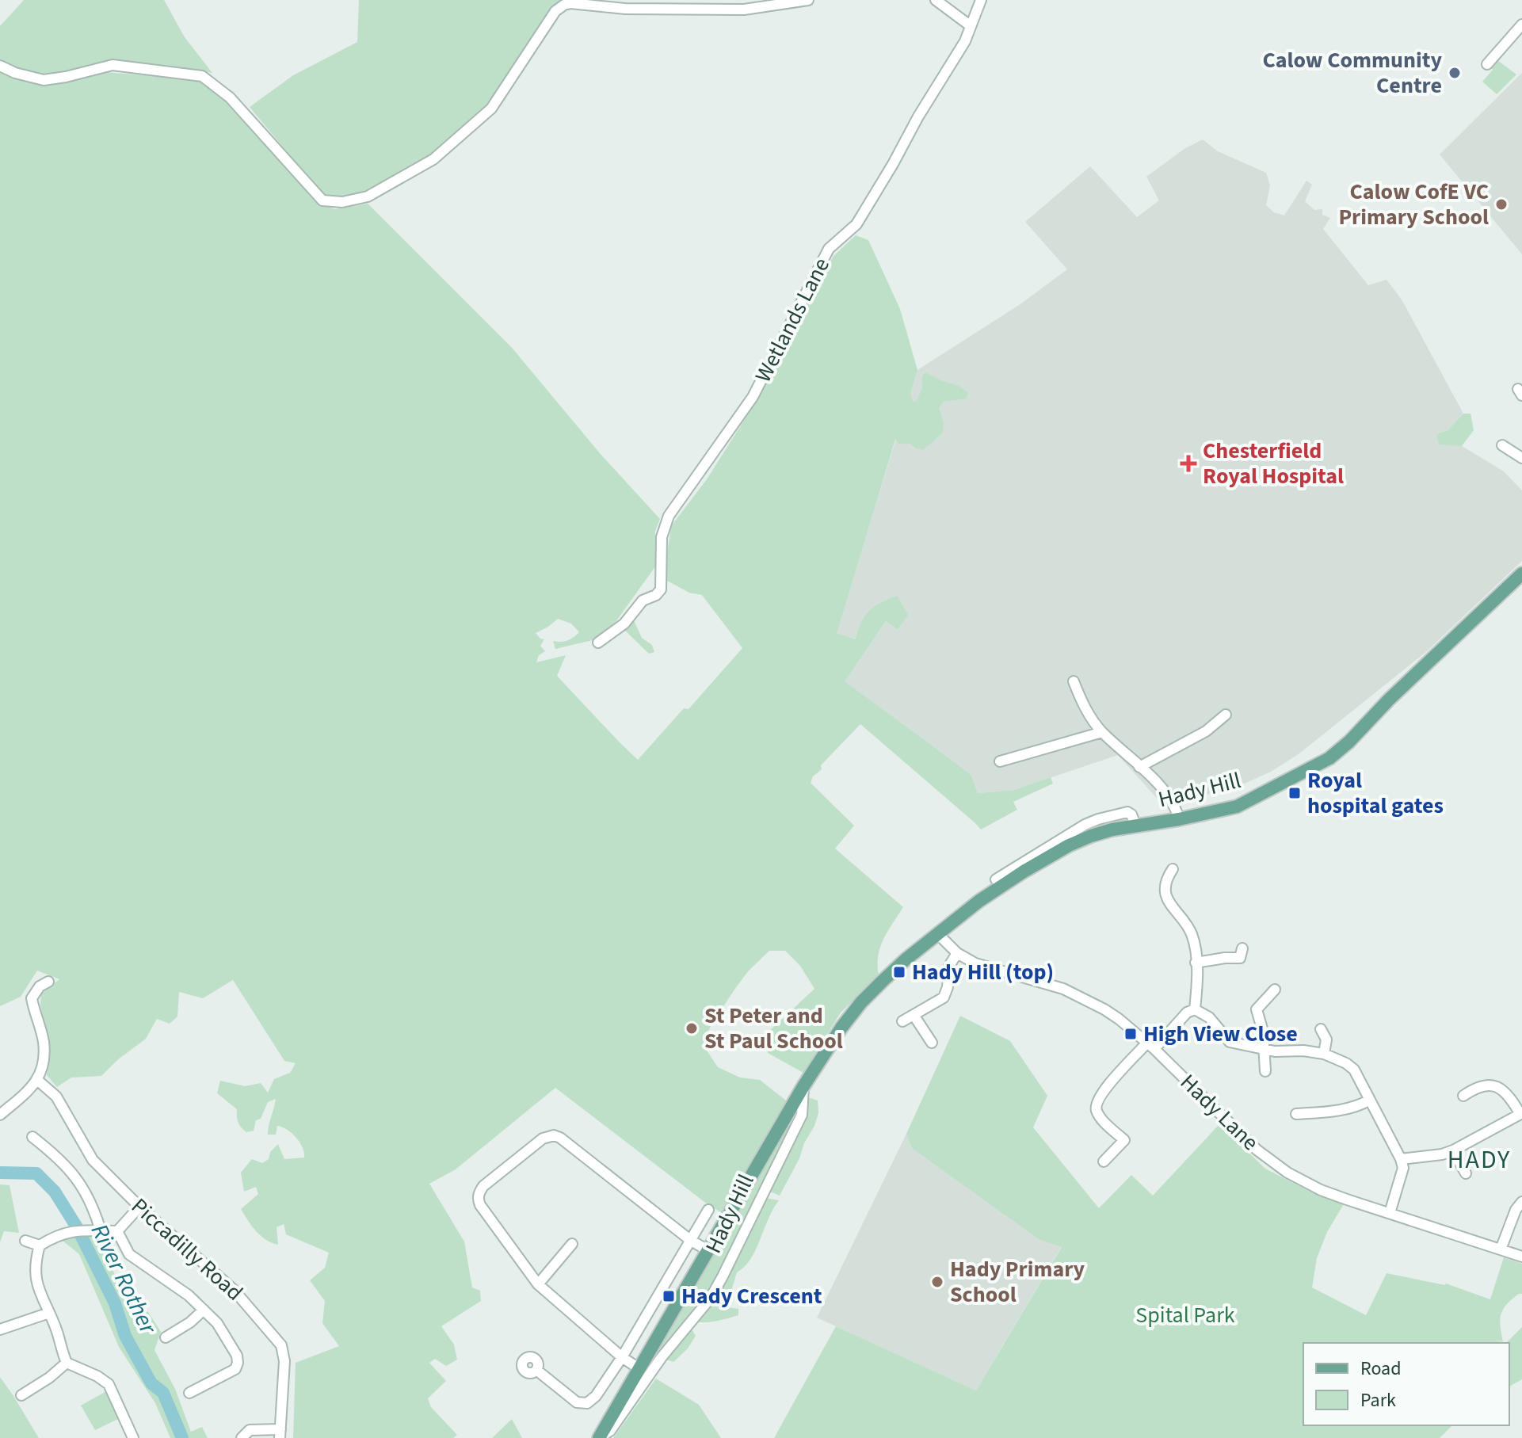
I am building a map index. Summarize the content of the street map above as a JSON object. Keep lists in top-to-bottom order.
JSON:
{
  "streets": {
    "main road": ["Hady Hill"],
    "street": ["Wetlands Lane", "Hady Lane", "Piccadilly Road"]
  },
  "crossings": [
    ["Hady Hill", "Hady Lane"]
  ],
  "districts": ["HADY"],
  "water": ["River Rother"],
  "parks": ["Spital Park"],
  "places": {
    "other": [
      "Calow Community Centre",
      "Calow CofE VC Primary School",
      "St Peter and St Paul School",
      "Hady Primary School"
    ],
    "health": ["Chesterfield Royal Hospital"],
    "transit": [
      "Royal hospital gates",
      "Hady Hill (top)",
      "High View Close",
      "Hady Crescent"
    ]
  },
  "legend": ["Road", "Park"]
}
